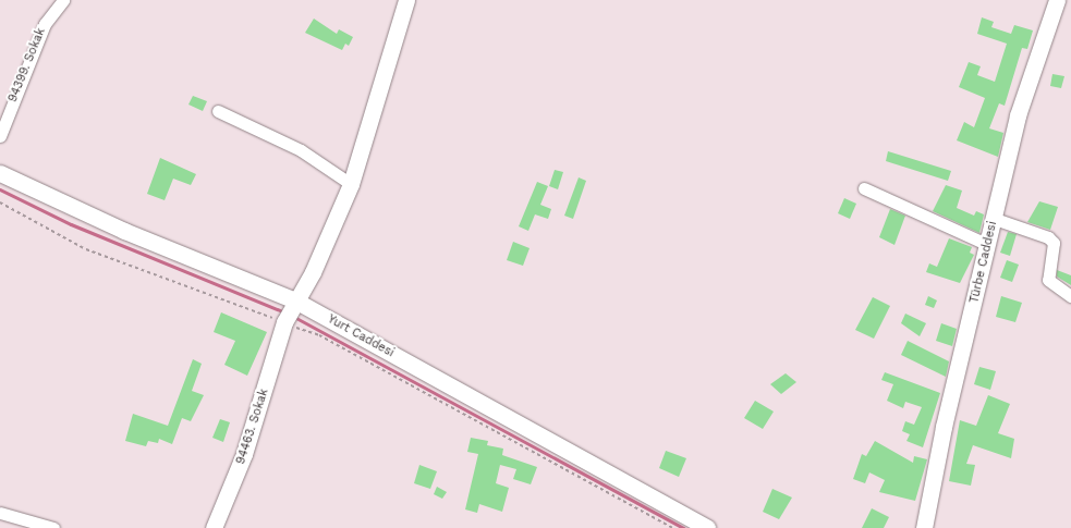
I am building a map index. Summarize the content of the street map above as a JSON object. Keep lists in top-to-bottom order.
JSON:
{
  "streets": {
    "street": [
      "94399. Sokak",
      "Türbe Caddesi",
      "Yurt Caddesi",
      "94463. Sokak"
    ]
  },
  "crossings": [
    ["Yurt Caddesi", "94463. Sokak"]
  ]
}
